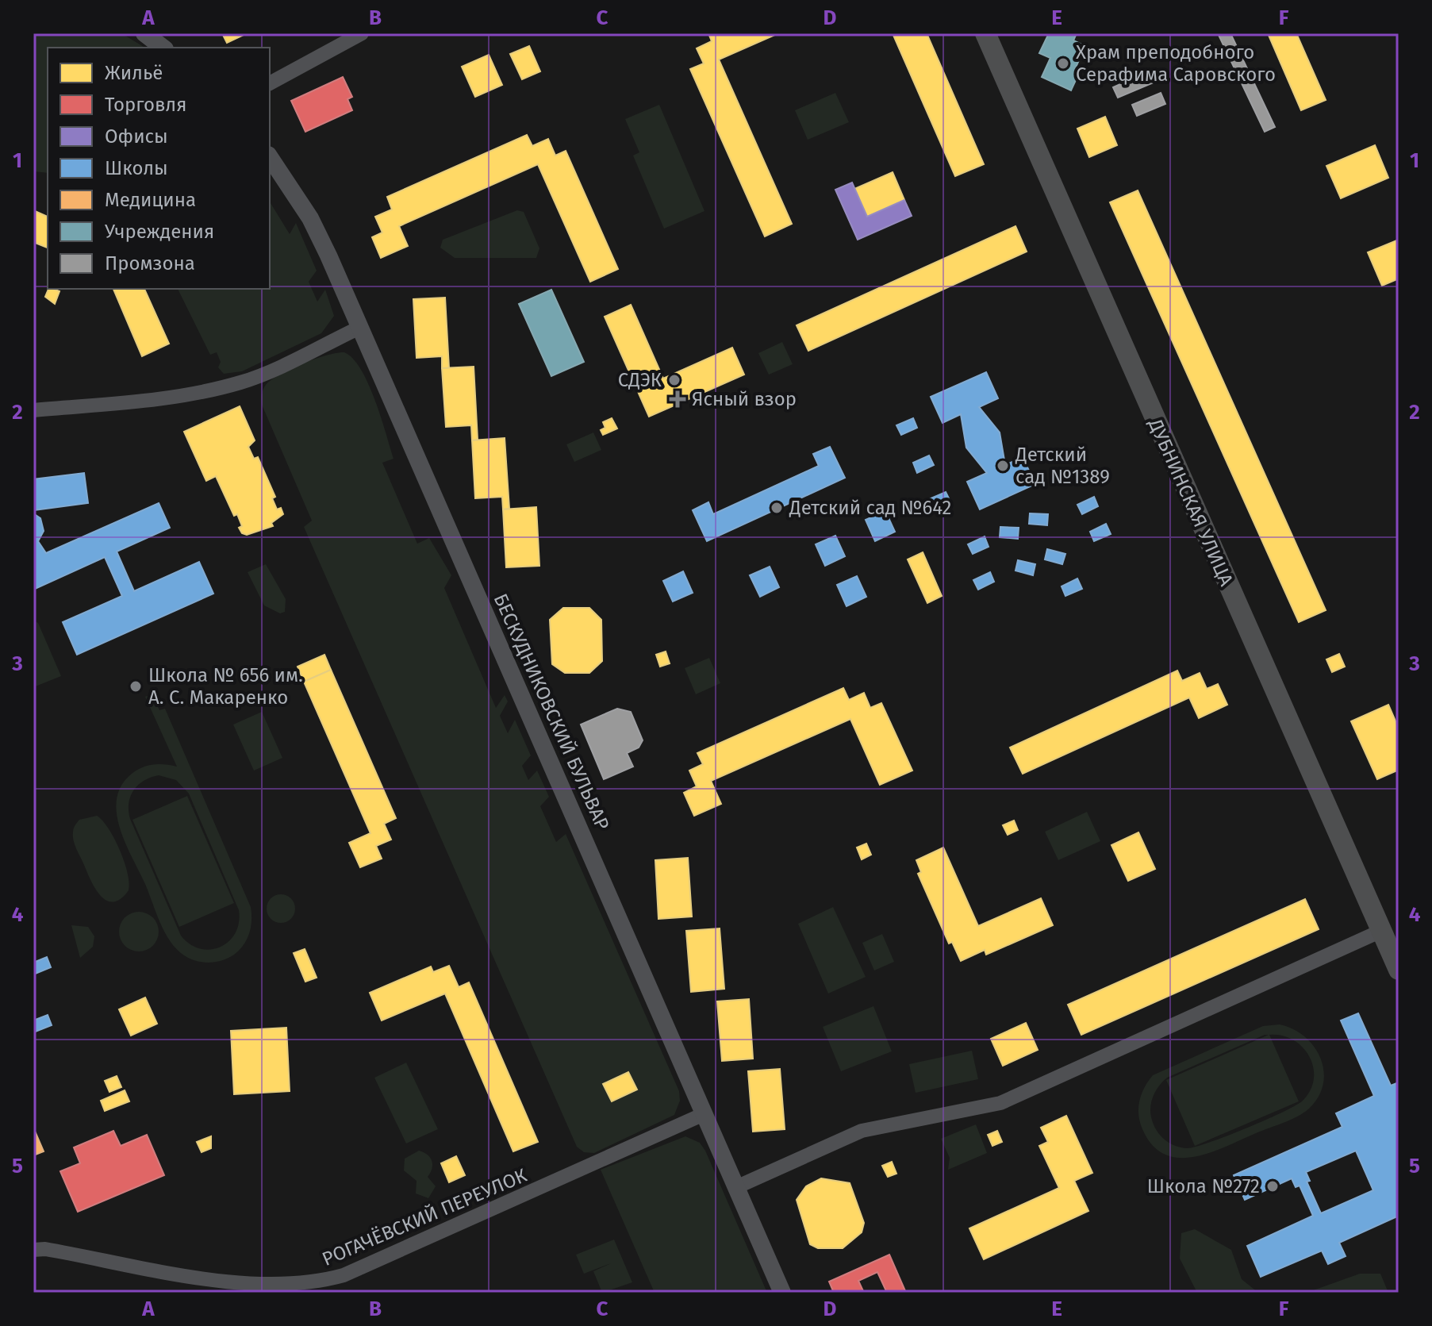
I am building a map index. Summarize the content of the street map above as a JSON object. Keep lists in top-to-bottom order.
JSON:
{
  "streets": {
    "main road": ["ДУБНИНСКАЯ УЛИЦА"],
    "street": ["БЕСКУДНИКОВСКИЙ БУЛЬВАР", "РОГАЧЁВСКИЙ ПЕРЕУЛОК"]
  },
  "crossings": [
    ["БЕСКУДНИКОВСКИЙ БУЛЬВАР", "РОГАЧЁВСКИЙ ПЕРЕУЛОК"]
  ],
  "places": {
    "other": [
      "Храм преподобного Серафима Саровского",
      "СДЭК",
      "Детский сад №1389",
      "Детский сад №642",
      "Школа № 656 им. А. С. Макаренко",
      "Школа №272"
    ],
    "health": ["Ясный взор"]
  },
  "legend": [
    "Жильё",
    "Торговля",
    "Офисы",
    "Школы",
    "Медицина",
    "Учреждения",
    "Промзона"
  ],
  "grid": {
    "columns": [
      "A",
      "B",
      "C",
      "D",
      "E",
      "F"
    ],
    "rows": [
      "1",
      "2",
      "3",
      "4",
      "5"
    ]
  }
}
